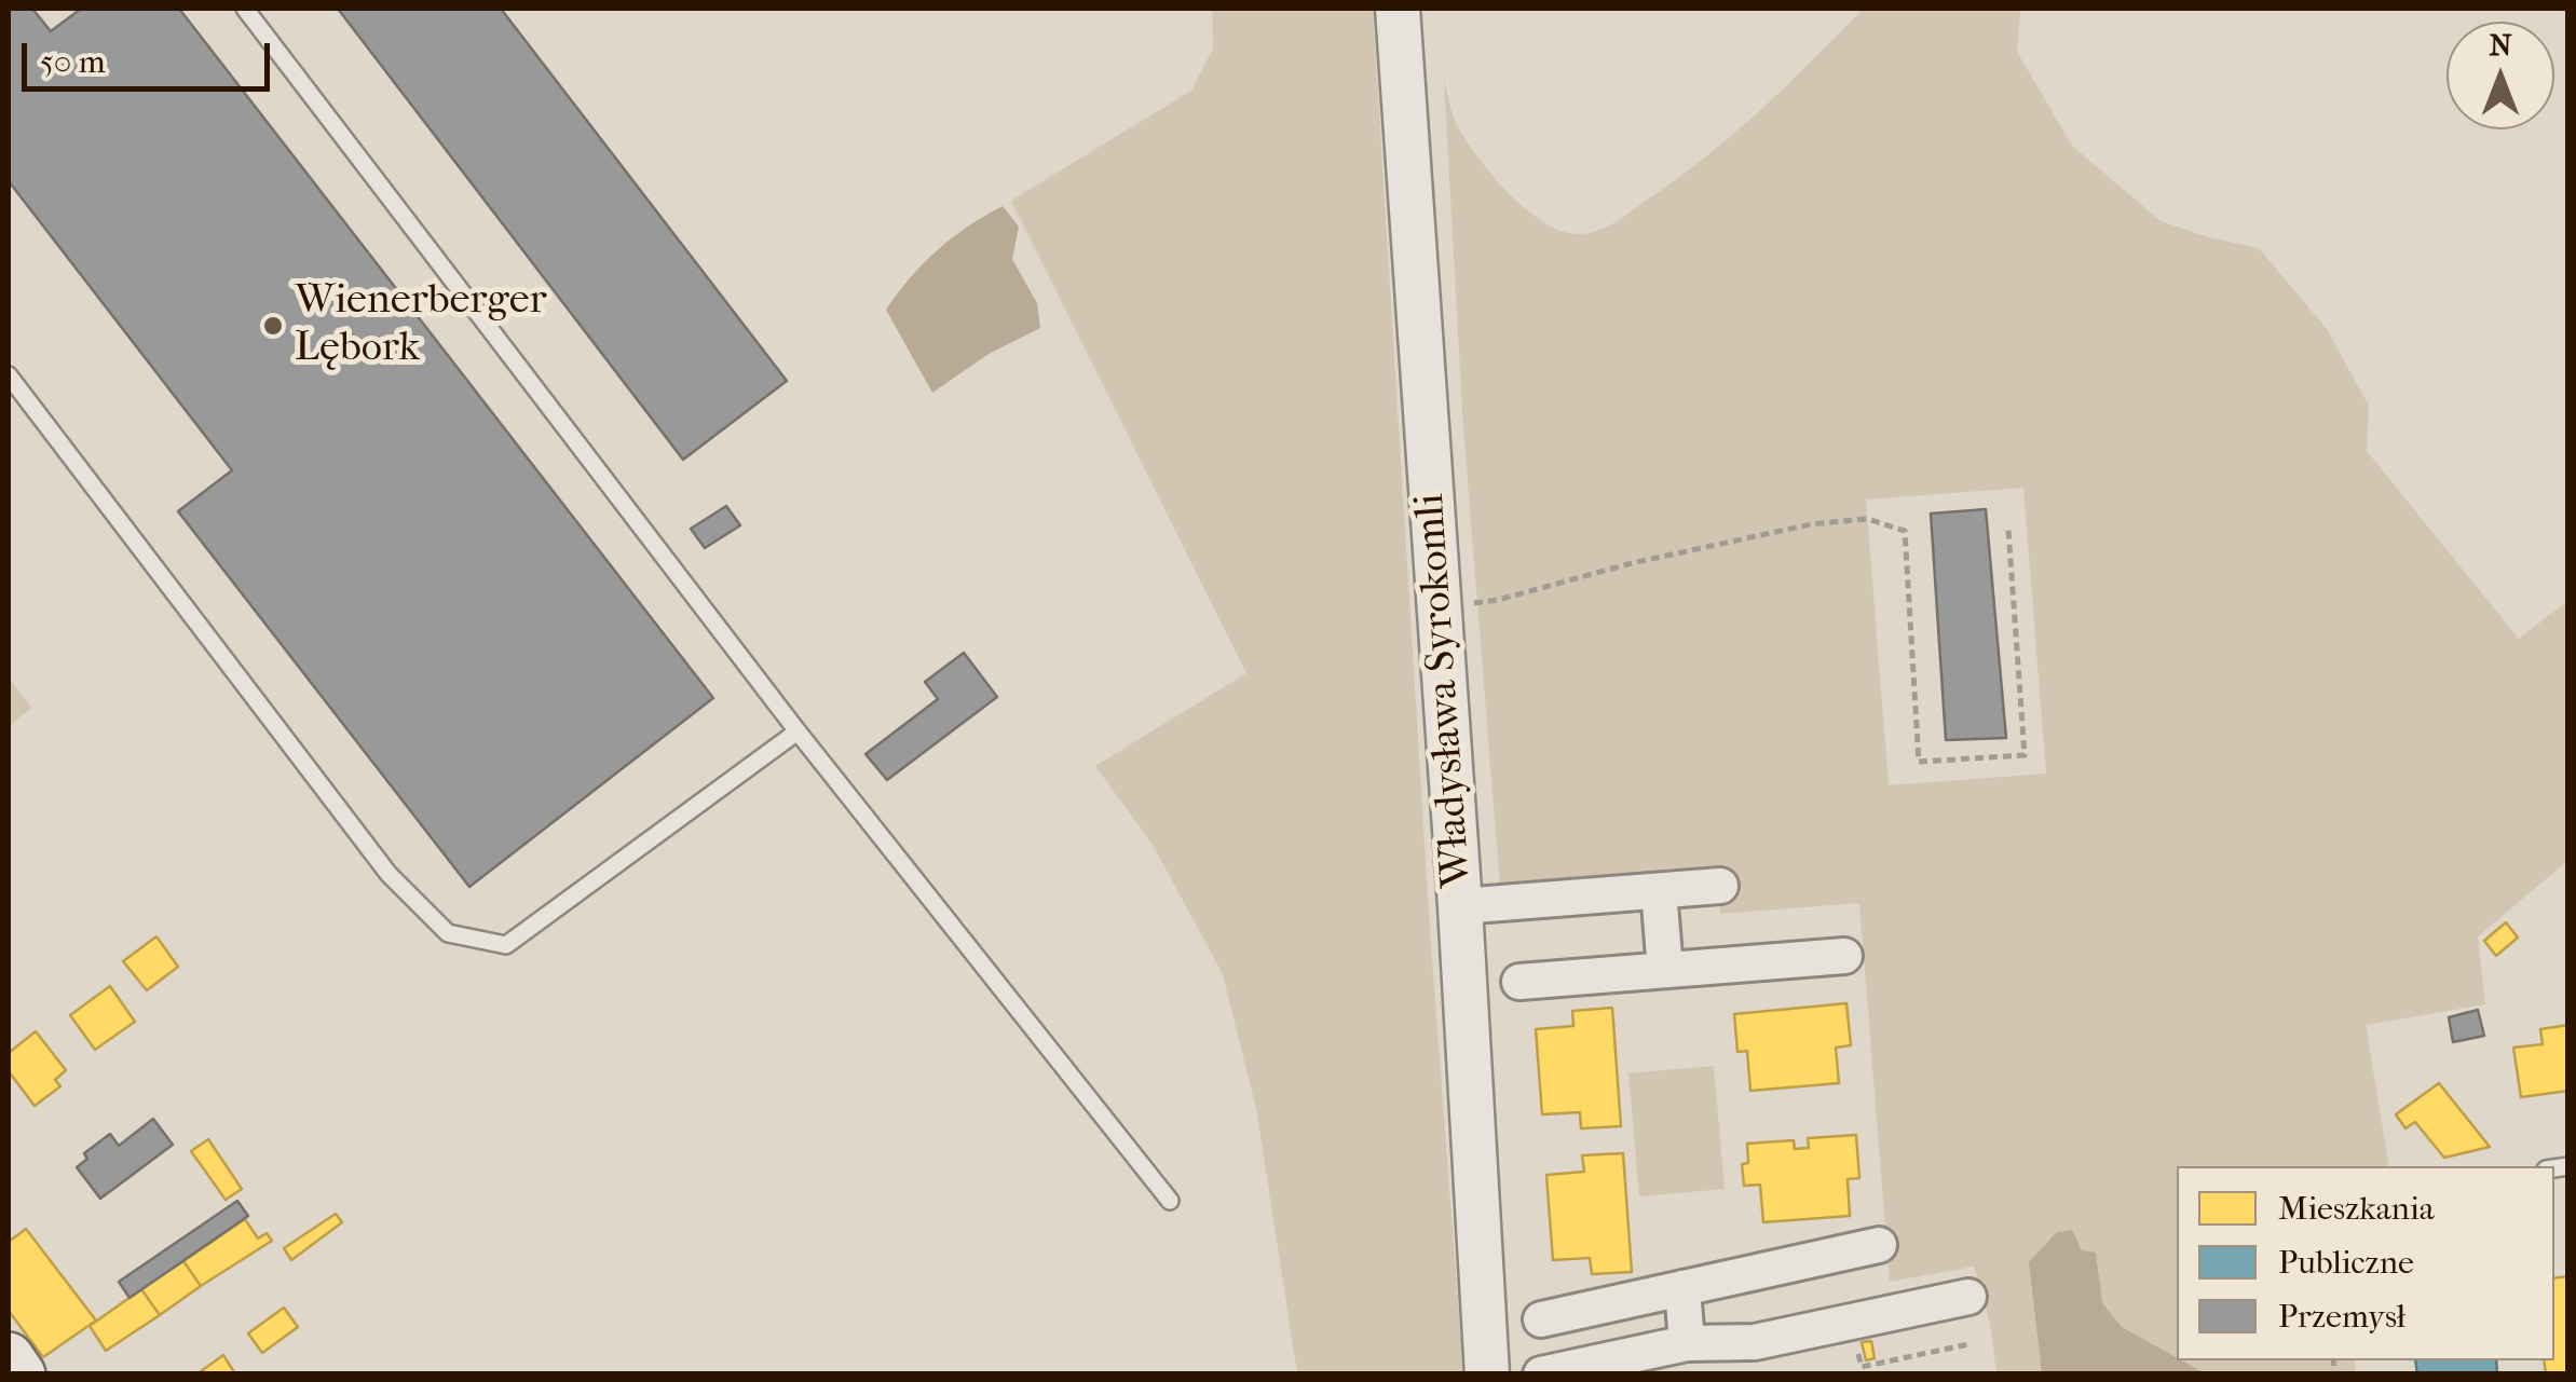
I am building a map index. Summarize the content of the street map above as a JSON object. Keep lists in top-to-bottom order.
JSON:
{
  "streets": {
    "street": ["Władysława Syrokomli"]
  },
  "places": ["Wienerberger Lębork"],
  "legend": ["Mieszkania", "Publiczne", "Przemysł"],
  "scale_bar": "50 m",
  "north": "top"
}
